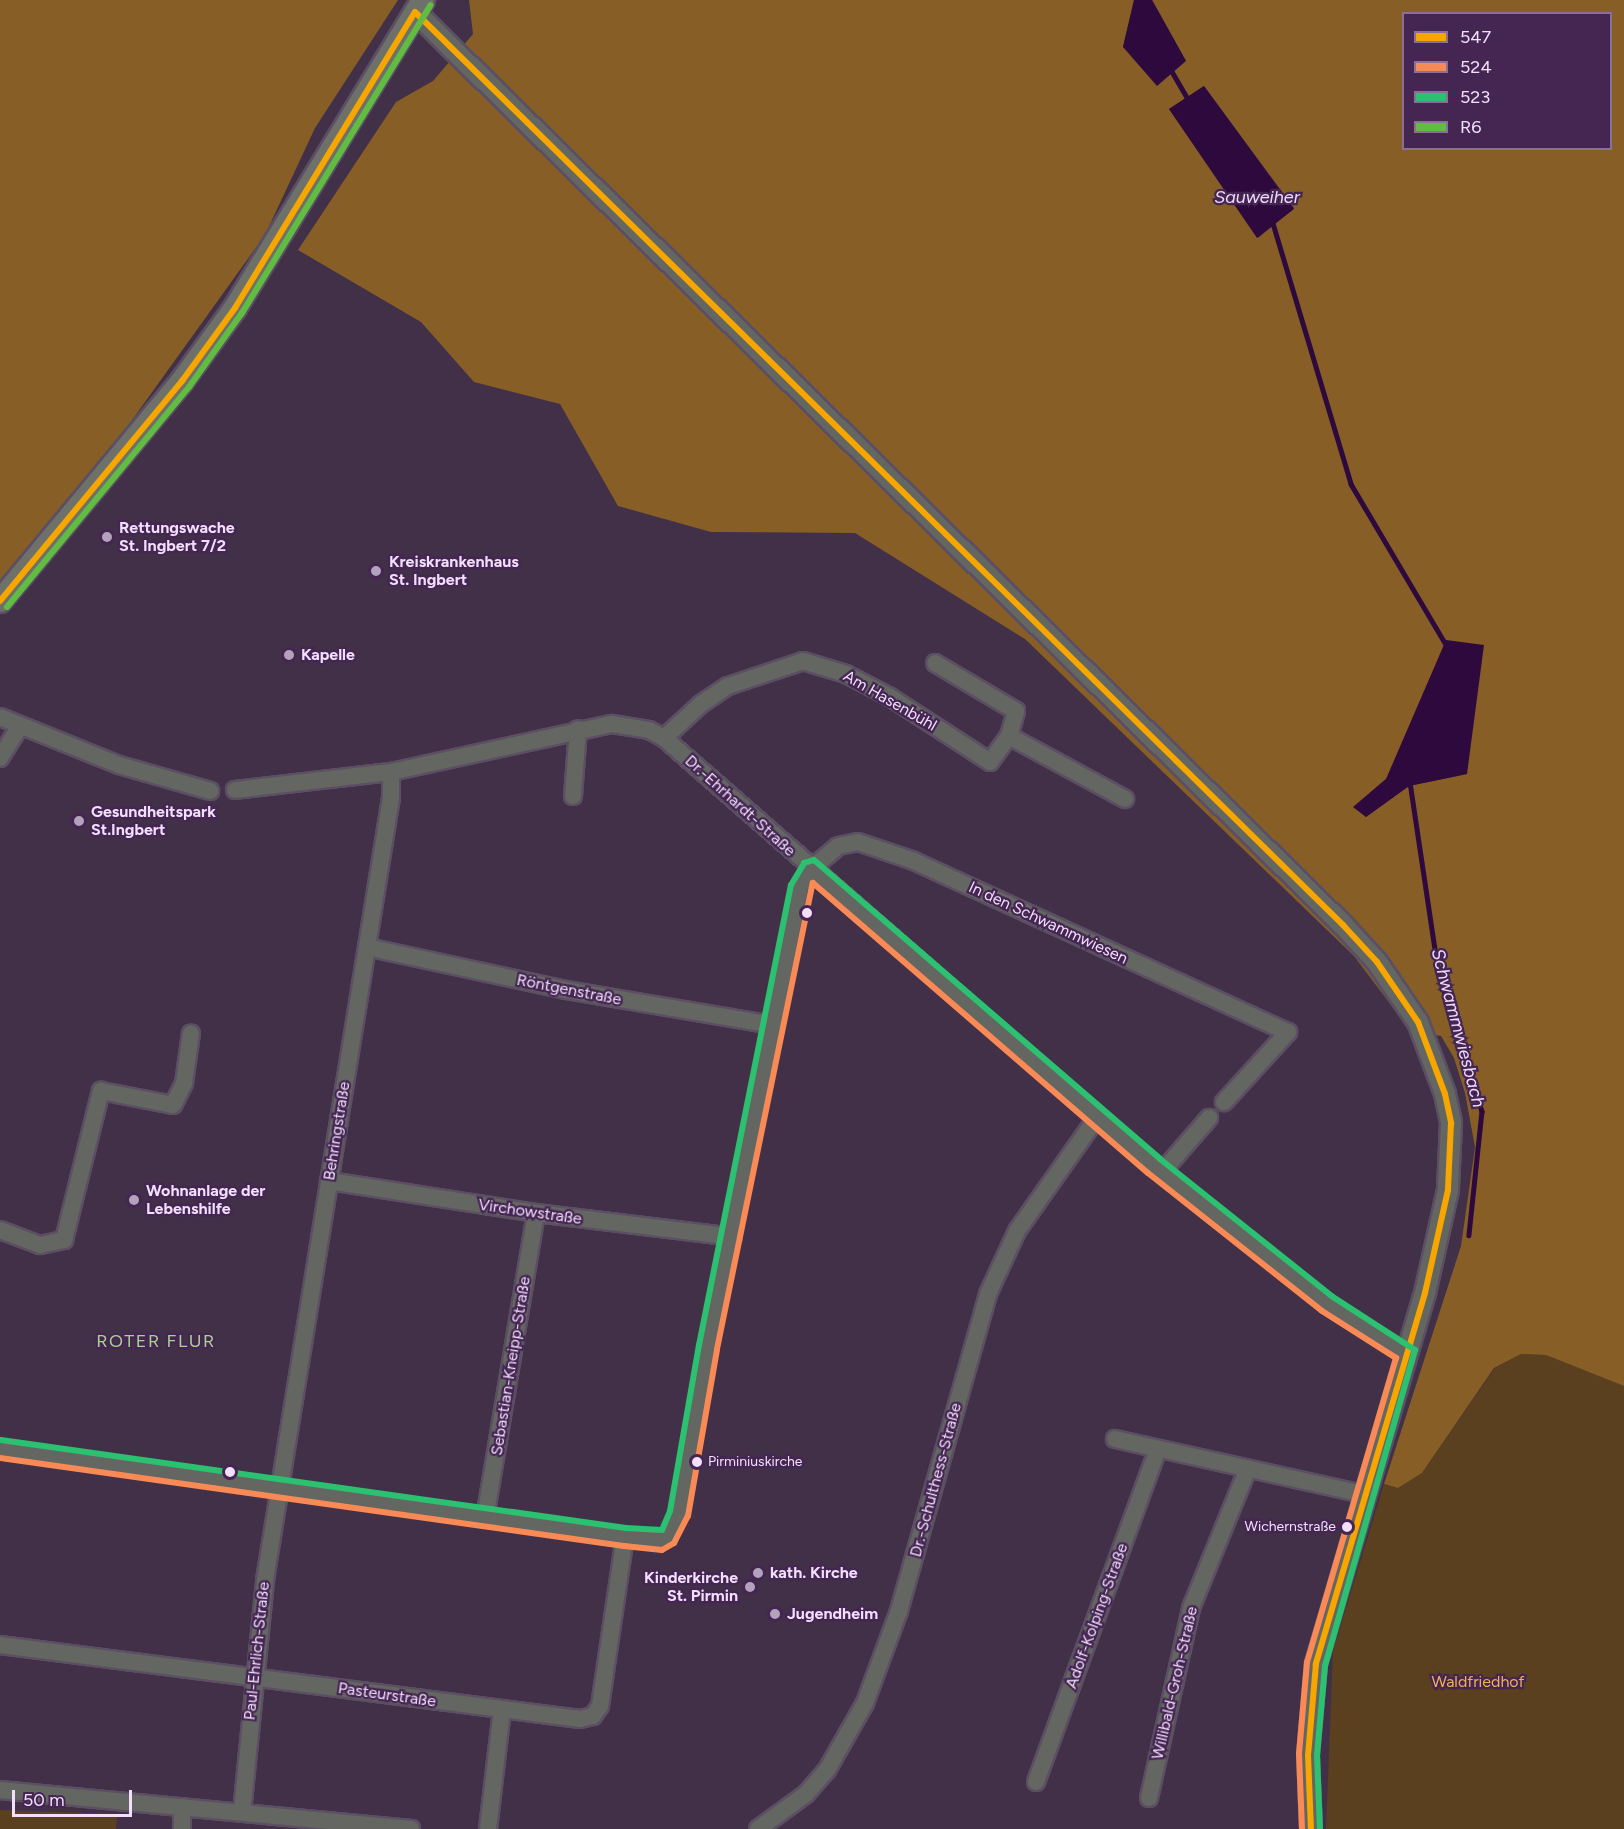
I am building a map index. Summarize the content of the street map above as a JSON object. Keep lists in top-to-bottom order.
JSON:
{
  "streets": {
    "street": [
      "Am Hasenbühl",
      "Dr.-Ehrhardt-Straße",
      "In den Schwammwiesen",
      "Röntgenstraße",
      "Behringstraße",
      "Virchowstraße",
      "Sebastian-Kneipp-Straße",
      "Dr.-Schulthess-Straße",
      "Adolf-Kolping-Straße",
      "Paul-Ehrlich-Straße",
      "Willibald-Groh-Straße",
      "Pasteurstraße"
    ]
  },
  "crossings": [
    ["Am Hasenbühl", "Dr.-Ehrhardt-Straße"],
    ["Dr.-Ehrhardt-Straße", "In den Schwammwiesen"],
    ["Dr.-Ehrhardt-Straße", "Behringstraße"],
    ["Dr.-Ehrhardt-Straße", "Dr.-Schulthess-Straße"],
    ["Röntgenstraße", "Behringstraße"],
    ["Behringstraße", "Virchowstraße"],
    ["Behringstraße", "Paul-Ehrlich-Straße"],
    ["Virchowstraße", "Sebastian-Kneipp-Straße"],
    ["Paul-Ehrlich-Straße", "Pasteurstraße"]
  ],
  "districts": ["ROTER FLUR"],
  "water": ["Sauweiher", "Schwammwiesbach"],
  "parks": ["Waldfriedhof"],
  "places": [
    "Rettungswache St. Ingbert 7/2",
    "Kreiskrankenhaus St. Ingbert",
    "Kapelle",
    "Gesundheitspark St.Ingbert",
    "Wohnanlage der Lebenshilfe",
    "Pirminiuskirche",
    "Wichernstraße",
    "kath. Kirche",
    "Kinderkirche St. Pirmin",
    "Jugendheim"
  ],
  "lines": [
    "transit line R6",
    "transit line 547",
    "transit line 523",
    "transit line 524"
  ],
  "legend": [
    "547",
    "524",
    "523",
    "R6"
  ],
  "scale_bar": "50 m"
}
